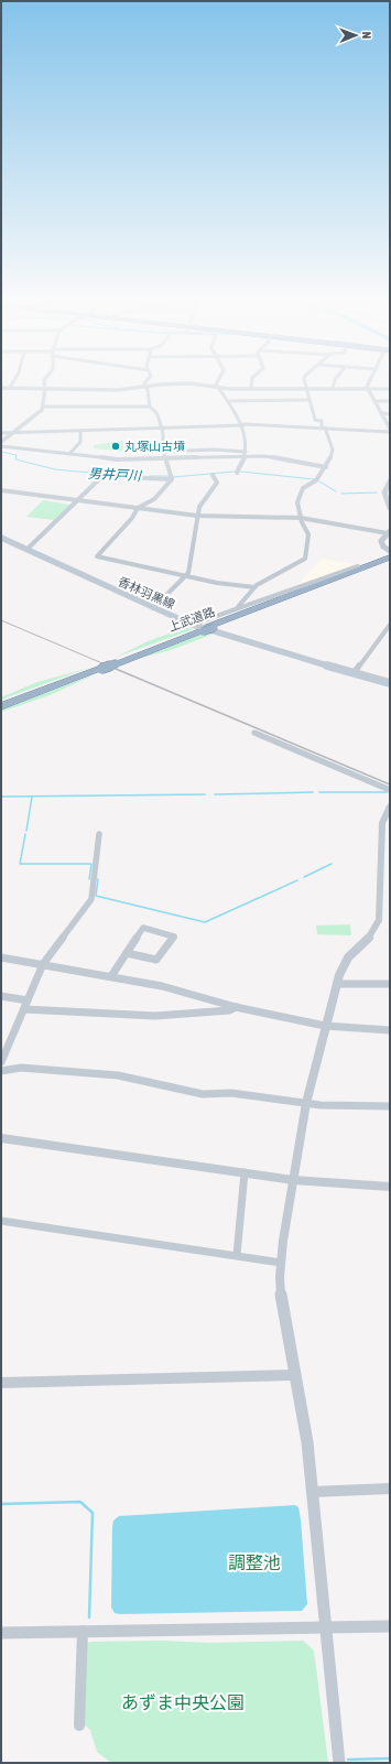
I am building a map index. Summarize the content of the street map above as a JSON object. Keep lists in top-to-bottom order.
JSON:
{
  "streets": {
    "highway": ["上武道路"],
    "main road": ["香林羽黒線"]
  },
  "crossings": [
    ["香林羽黒線", "上武道路"]
  ],
  "water": ["男井戸川"],
  "parks": ["調整池", "あずま中央公園"],
  "places": ["丸塚山古墳"],
  "north": "right"
}
